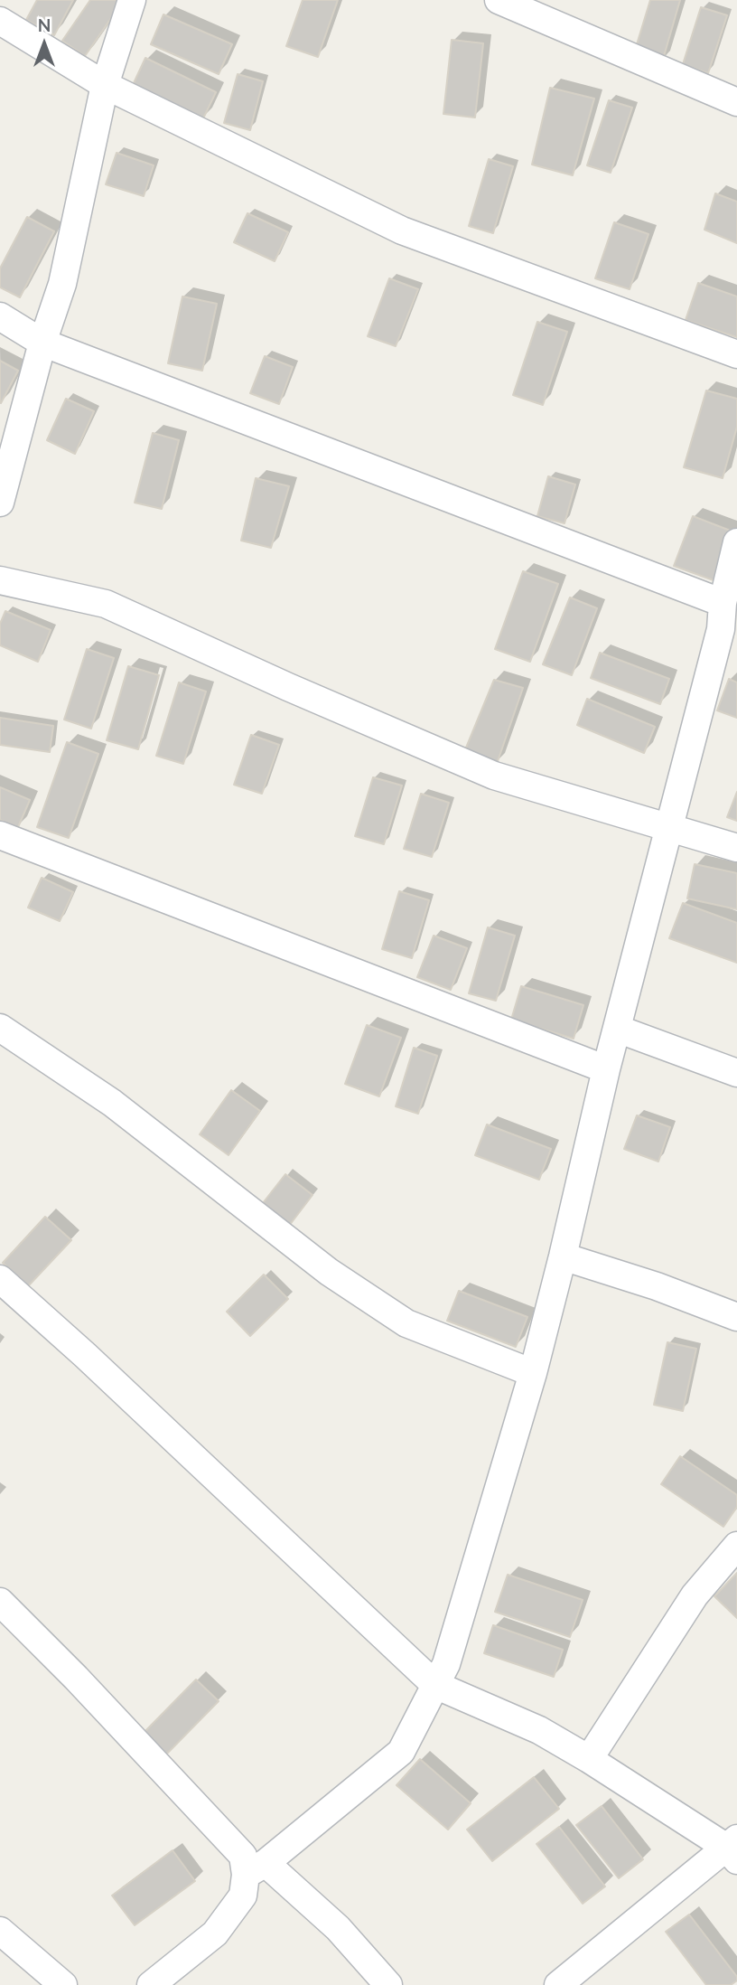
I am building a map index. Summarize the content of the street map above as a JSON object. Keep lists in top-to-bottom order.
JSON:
{
  "north": "top"
}
